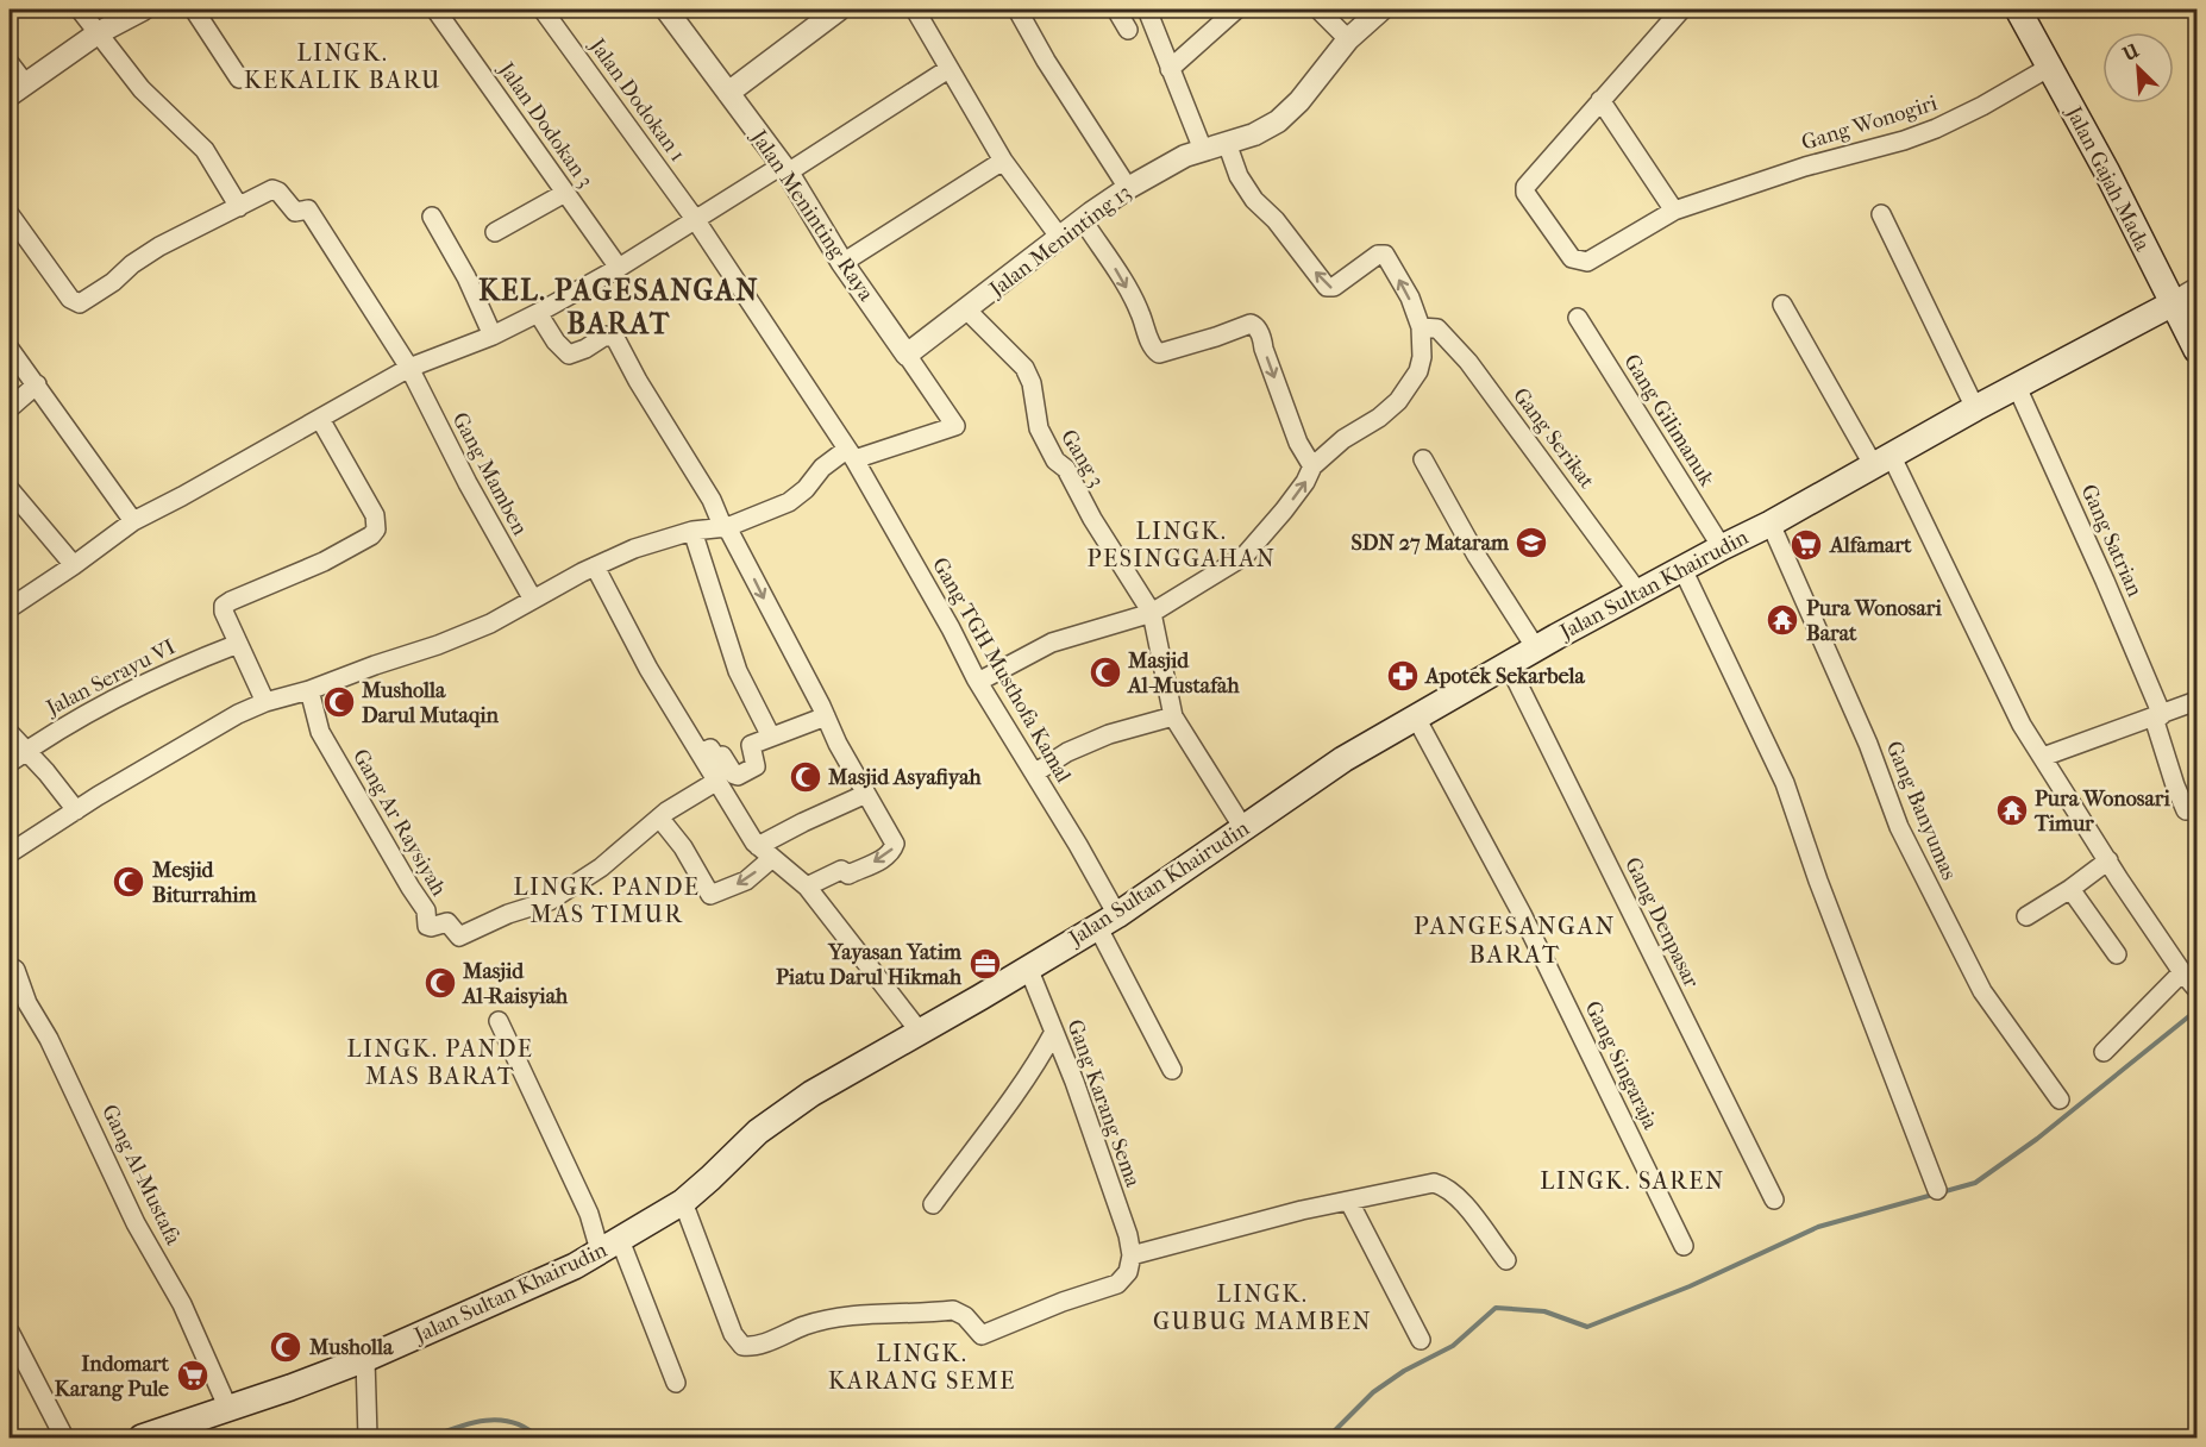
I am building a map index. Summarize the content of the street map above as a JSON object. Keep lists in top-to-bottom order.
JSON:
{
  "streets": {
    "main road": ["Jalan Gajah Mada", "Jalan Sultan Khairudin"],
    "street": [
      "Jalan Dodokan 1",
      "Gang Wonogiri",
      "Jalan Dodokan 3",
      "Jalan Meninting Raya",
      "Jalan Meninting 13",
      "Gang Gilimanuk",
      "Gang Serikat",
      "Gang 3",
      "Gang Mamben",
      "Gang Satrian",
      "Gang TGH Musthofa Kamal",
      "Jalan Serayu VI",
      "Gang Banyumas",
      "Gang Ar Raysiyah",
      "Gang Denpasar",
      "Gang Singaraja",
      "Gang Karang Sema",
      "Gang Al-Mustafa"
    ]
  },
  "crossings": [
    ["Jalan Dodokan 1", "Jalan Meninting Raya"],
    ["Jalan Dodokan 1", "Gang TGH Musthofa Kamal"],
    ["Gang Wonogiri", "Jalan Gajah Mada"],
    ["Jalan Gajah Mada", "Jalan Sultan Khairudin"],
    ["Jalan Meninting Raya", "Jalan Meninting 13"],
    ["Jalan Meninting Raya", "Gang TGH Musthofa Kamal"],
    ["Jalan Meninting 13", "Gang 3"],
    ["Gang Gilimanuk", "Jalan Sultan Khairudin"],
    ["Gang Serikat", "Jalan Sultan Khairudin"],
    ["Gang 3", "Jalan Sultan Khairudin"],
    ["Gang Satrian", "Jalan Sultan Khairudin"],
    ["Jalan Sultan Khairudin", "Gang TGH Musthofa Kamal"],
    ["Jalan Sultan Khairudin", "Gang Banyumas"],
    ["Jalan Sultan Khairudin", "Gang Denpasar"],
    ["Jalan Sultan Khairudin", "Gang Singaraja"],
    ["Jalan Sultan Khairudin", "Gang Karang Sema"],
    ["Jalan Sultan Khairudin", "Gang Al-Mustafa"]
  ],
  "districts": [
    "LINGK. KEKALIK BARU",
    "KEL. PAGESANGAN BARAT",
    "LINGK. PESINGGAHAN",
    "LINGK. PANDE MAS TIMUR",
    "PANGESANGAN BARAT",
    "LINGK. PANDE MAS BARAT",
    "LINGK. SAREN",
    "LINGK. GUBUG MAMBEN",
    "LINGK. KARANG SEME"
  ],
  "places": {
    "school or university": ["SDN 27 Mataram"],
    "supermarket": ["Alfamart", "Indomart Karang Pule"],
    "temple": ["Pura Wonosari Barat", "Pura Wonosari Timur"],
    "mosque": [
      "Masjid Al-Mustafah",
      "Musholla Darul Mutaqin",
      "Masjid Asyafiyah",
      "Mesjid Biturrahim",
      "Masjid Al-Raisyiah",
      "Musholla"
    ],
    "pharmacy": ["Apotek Sekarbela"],
    "office": ["Yayasan Yatim Piatu Darul Hikmah"]
  },
  "north": "top left"
}
